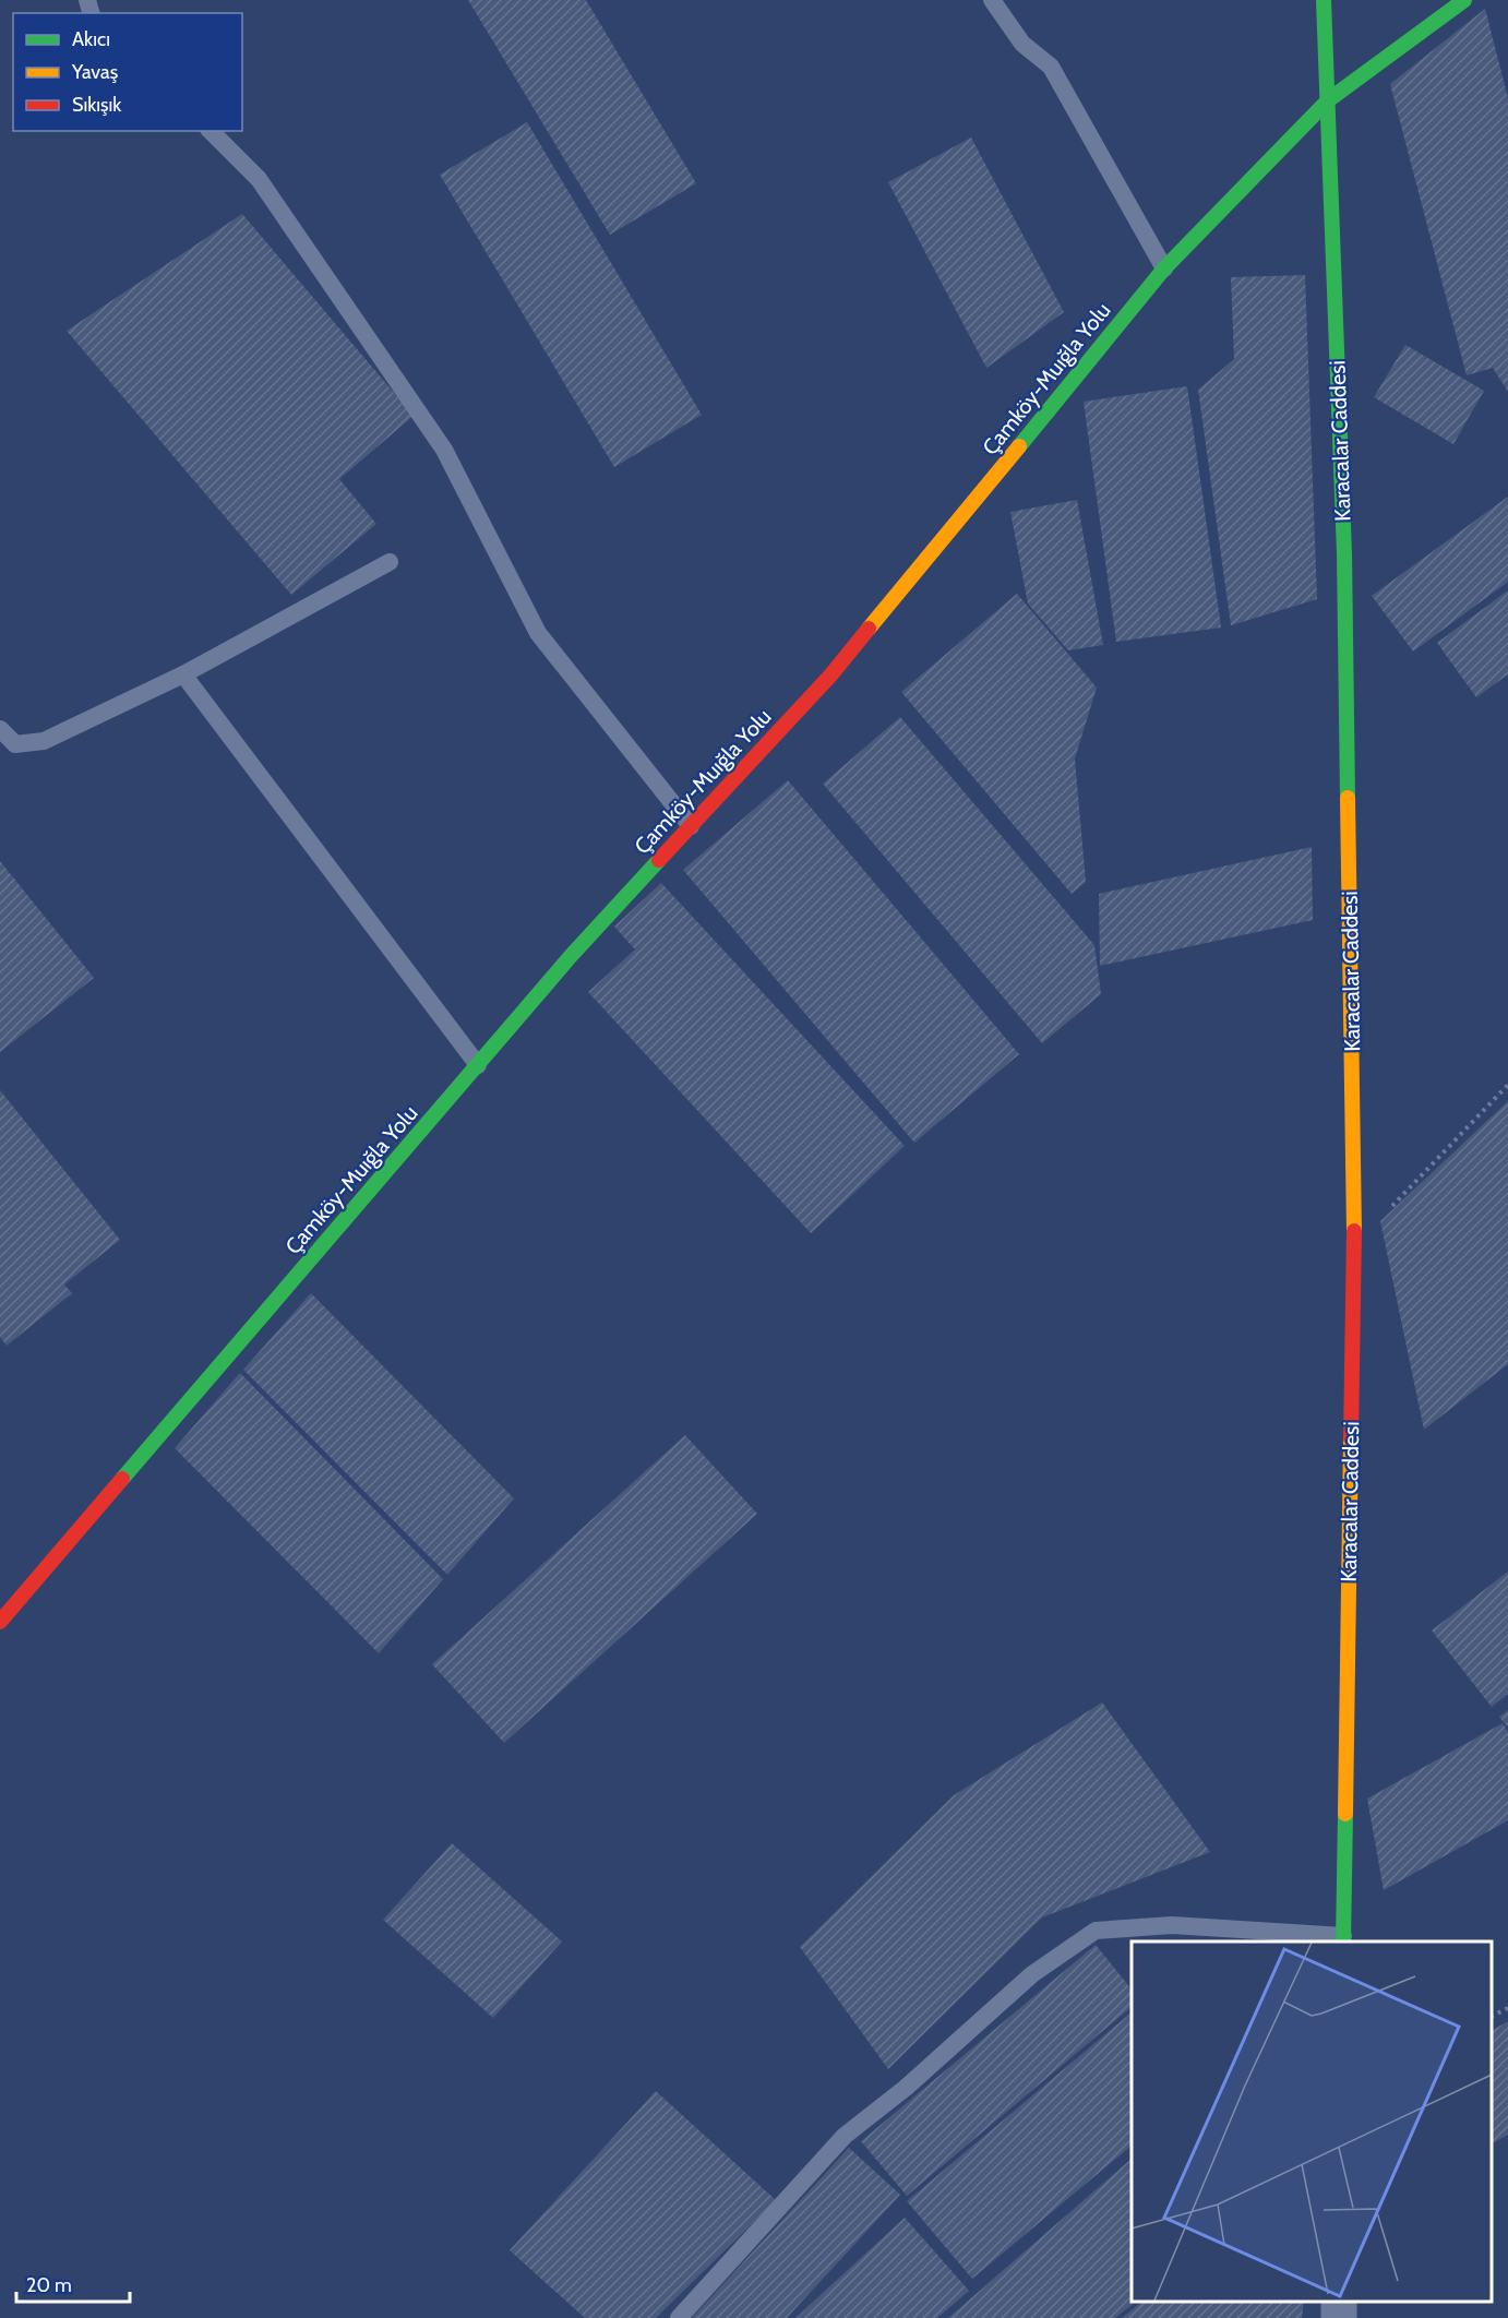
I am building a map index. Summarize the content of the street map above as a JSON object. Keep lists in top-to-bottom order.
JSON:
{
  "streets": {
    "street": ["Çamköy-Muığla Yolu", "Karacalar Caddesi"]
  },
  "crossings": [
    ["Çamköy-Muığla Yolu", "Karacalar Caddesi"]
  ],
  "legend": ["Akıcı", "Yavaş", "Sıkışık"],
  "scale_bar": "20 m"
}
